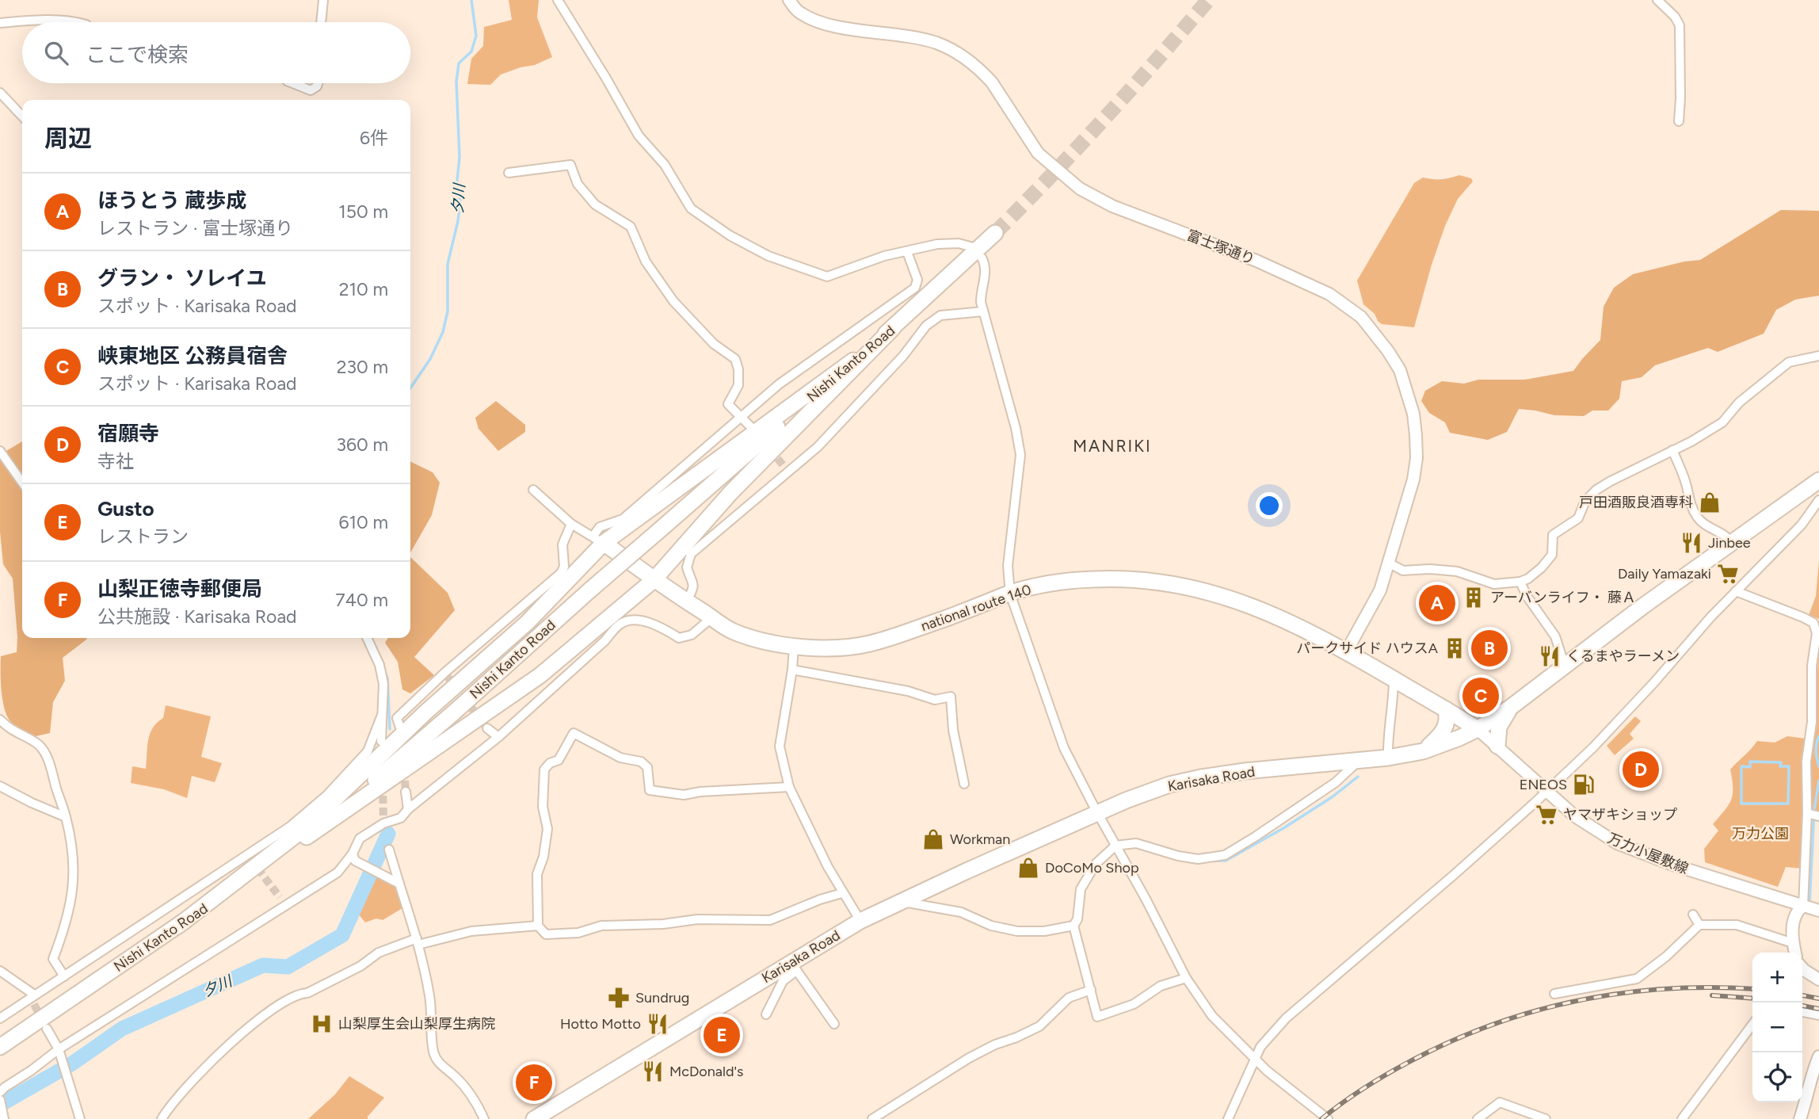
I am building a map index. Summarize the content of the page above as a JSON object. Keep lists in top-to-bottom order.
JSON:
{
  "streets": {
    "highway": ["Nishi Kanto Road", "national route 140", "Karisaka Road"],
    "street": ["富士塚通り", "万力小屋敷線"]
  },
  "crossings": [
    ["富士塚通り", "national route 140"],
    ["national route 140", "Karisaka Road"],
    ["national route 140", "万力小屋敷線"],
    ["Karisaka Road", "万力小屋敷線"]
  ],
  "districts": ["MANRIKI"],
  "water": ["夕川"],
  "parks": ["万力公園"],
  "places": {
    "shop": ["戸田酒販良酒専科", "Workman", "DoCoMo Shop"],
    "restaurant": [
      "Jinbee",
      "くるまやラーメン",
      "Hotto Motto",
      "McDonald's"
    ],
    "supermarket": ["Daily Yamazaki", "ヤマザキショップ"],
    "building": ["アーバンライフ・ 藤Ａ", "パークサイド ハウスA"],
    "fuel station": ["ENEOS"],
    "pharmacy": ["Sundrug"],
    "hospital": ["山梨厚生会山梨厚生病院"]
  },
  "page": {
    "search": "ここで検索",
    "heading": ["周辺", "6件"],
    "list": [
      {
        "mark": "A",
        "name": "ほうとう 蔵歩成",
        "note": "レストラン · 富士塚通り",
        "value": "150 m"
      },
      {
        "mark": "B",
        "name": "グラン・ ソレイユ",
        "note": "スポット · Karisaka Road",
        "value": "210 m"
      },
      {
        "mark": "C",
        "name": "峡東地区 公務員宿舎",
        "note": "スポット · Karisaka Road",
        "value": "230 m"
      },
      {
        "mark": "D",
        "name": "宿願寺",
        "note": "寺社",
        "value": "360 m"
      },
      {
        "mark": "E",
        "name": "Gusto",
        "note": "レストラン",
        "value": "610 m"
      },
      {
        "mark": "F",
        "name": "山梨正徳寺郵便局",
        "note": "公共施設 · Karisaka Road",
        "value": "740 m"
      }
    ],
    "pins": [
      "A",
      "B",
      "C",
      "D",
      "E",
      "F"
    ],
    "map_buttons": ["+", "−"]
  }
}
